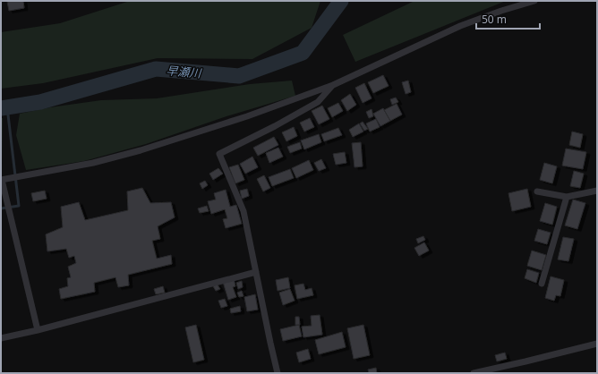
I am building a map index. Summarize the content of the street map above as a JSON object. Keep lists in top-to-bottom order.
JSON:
{
  "water": ["早瀬川"],
  "scale_bar": "50 m"
}
